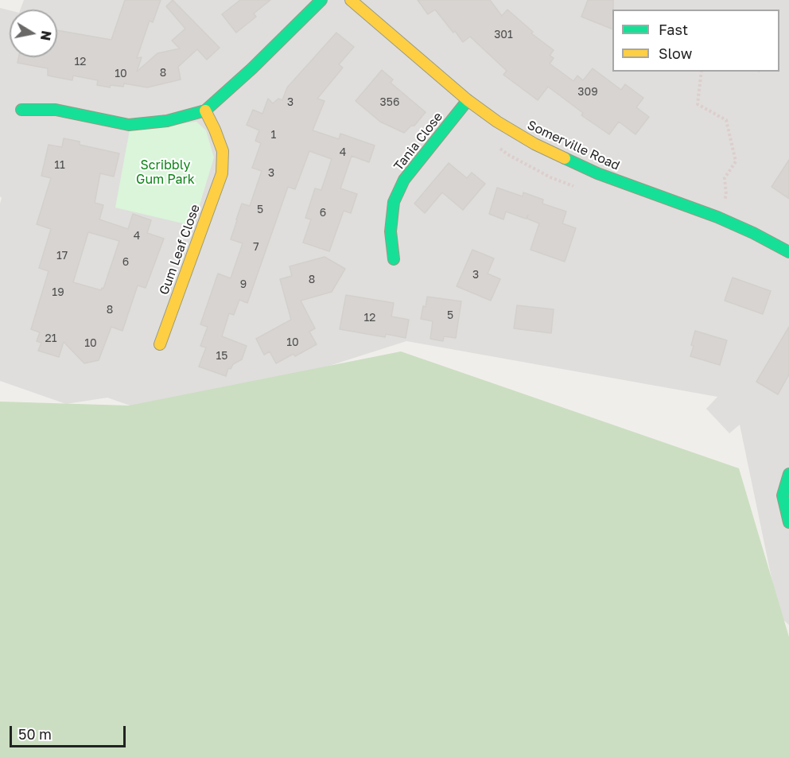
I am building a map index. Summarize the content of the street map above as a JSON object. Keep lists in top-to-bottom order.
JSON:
{
  "streets": {
    "street": ["Tania Close", "Somerville Road", "Gum Leaf Close"]
  },
  "crossings": [
    ["Tania Close", "Somerville Road"]
  ],
  "parks": ["Scribbly Gum Park"],
  "house_numbers": [
    "301",
    "12",
    "8",
    "10",
    "309",
    "3",
    "356",
    "1",
    "4",
    "11",
    "3",
    "5",
    "6",
    "4",
    "7",
    "17",
    "6",
    "3",
    "8",
    "9",
    "19",
    "8",
    "5",
    "12",
    "21",
    "10",
    "10",
    "15"
  ],
  "legend": ["Fast", "Slow"],
  "scale_bar": "50 m",
  "north": "right"
}
